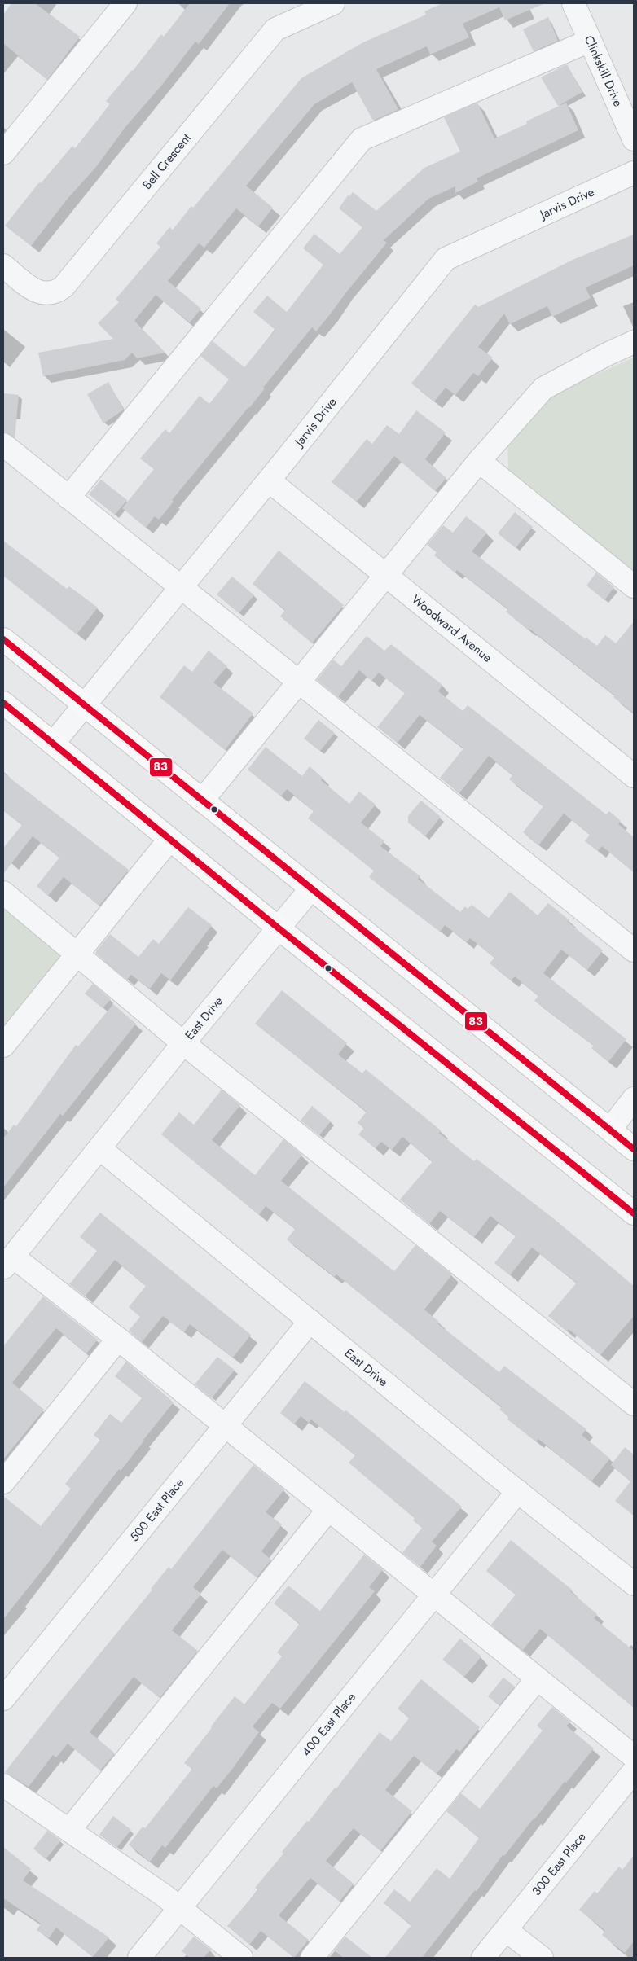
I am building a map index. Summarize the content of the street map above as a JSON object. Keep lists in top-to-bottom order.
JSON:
{
  "streets": {
    "street": [
      "Clinkskill Drive",
      "Bell Crescent",
      "Jarvis Drive",
      "Woodward Avenue",
      "East Drive",
      "500 East Place",
      "400 East Place",
      "300 East Place"
    ]
  },
  "crossings": [
    ["Jarvis Drive", "Woodward Avenue"],
    ["East Drive", "500 East Place"],
    ["East Drive", "400 East Place"]
  ],
  "lines": ["transit line 83"]
}
